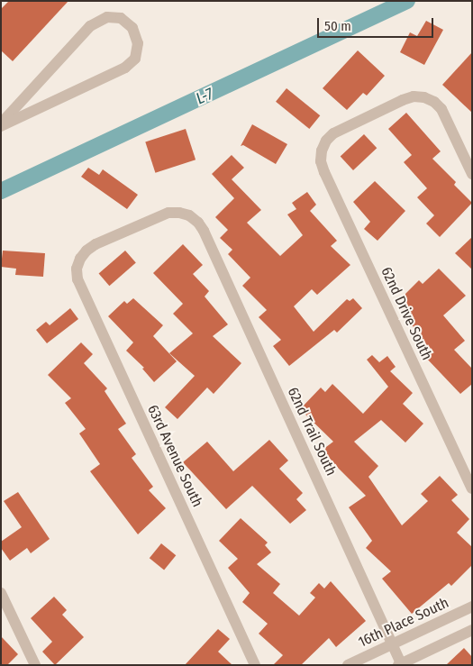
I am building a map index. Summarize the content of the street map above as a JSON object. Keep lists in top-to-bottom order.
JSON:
{
  "streets": {
    "street": [
      "62nd Drive South",
      "62nd Trail South",
      "63rd Avenue South",
      "16th Place South"
    ]
  },
  "crossings": [
    ["62nd Trail South", "63rd Avenue South"],
    ["62nd Trail South", "16th Place South"]
  ],
  "water": ["L-7"],
  "scale_bar": "50 m"
}
